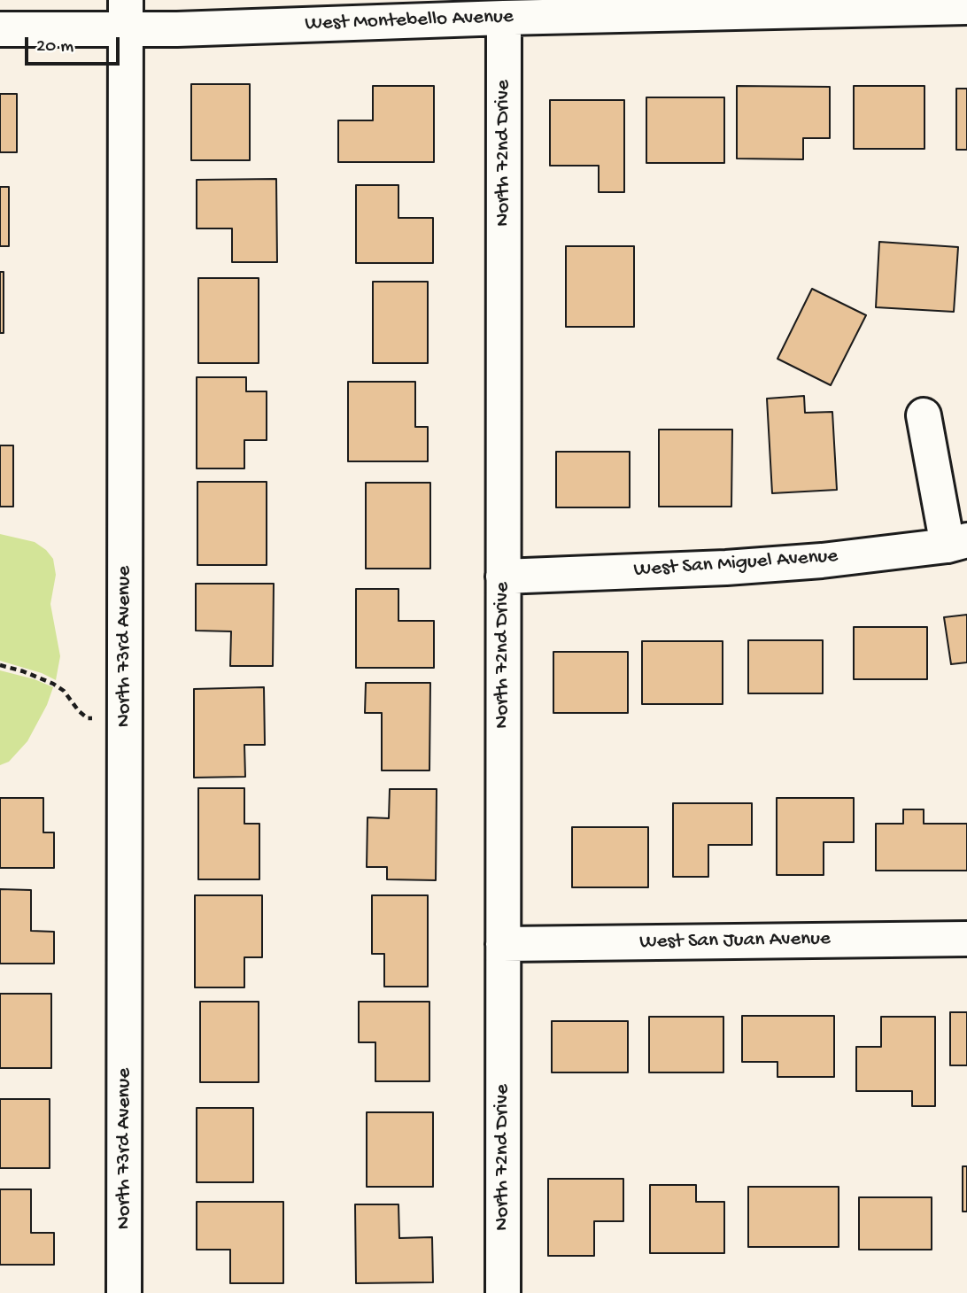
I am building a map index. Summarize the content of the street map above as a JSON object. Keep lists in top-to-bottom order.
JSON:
{
  "streets": {
    "street": [
      "West Montebello Avenue",
      "North 72nd Drive",
      "West San Miguel Avenue",
      "North 73rd Avenue",
      "West San Juan Avenue"
    ]
  },
  "crossings": [
    ["West Montebello Avenue", "North 72nd Drive"],
    ["West Montebello Avenue", "North 73rd Avenue"],
    ["North 72nd Drive", "West San Miguel Avenue"],
    ["North 72nd Drive", "West San Juan Avenue"]
  ],
  "scale_bar": "20 m"
}
